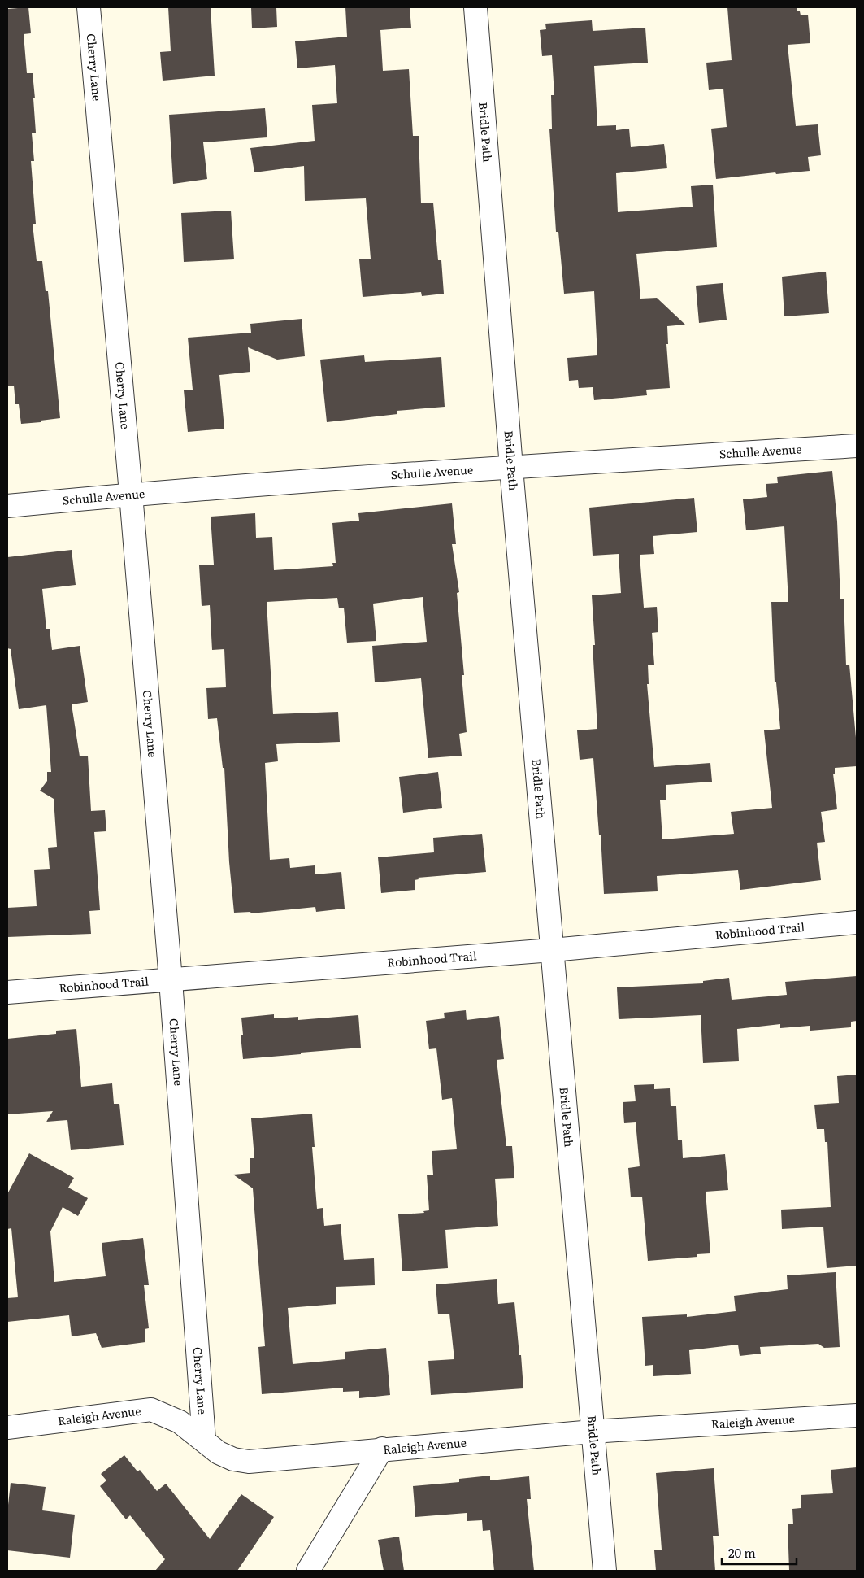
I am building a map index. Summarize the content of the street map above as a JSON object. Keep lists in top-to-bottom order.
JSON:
{
  "streets": {
    "street": [
      "Cherry Lane",
      "Bridle Path",
      "Schulle Avenue",
      "Robinhood Trail",
      "Raleigh Avenue"
    ]
  },
  "crossings": [
    ["Cherry Lane", "Schulle Avenue"],
    ["Cherry Lane", "Robinhood Trail"],
    ["Cherry Lane", "Raleigh Avenue"],
    ["Bridle Path", "Schulle Avenue"],
    ["Bridle Path", "Robinhood Trail"],
    ["Bridle Path", "Raleigh Avenue"]
  ],
  "scale_bar": "20 m"
}
